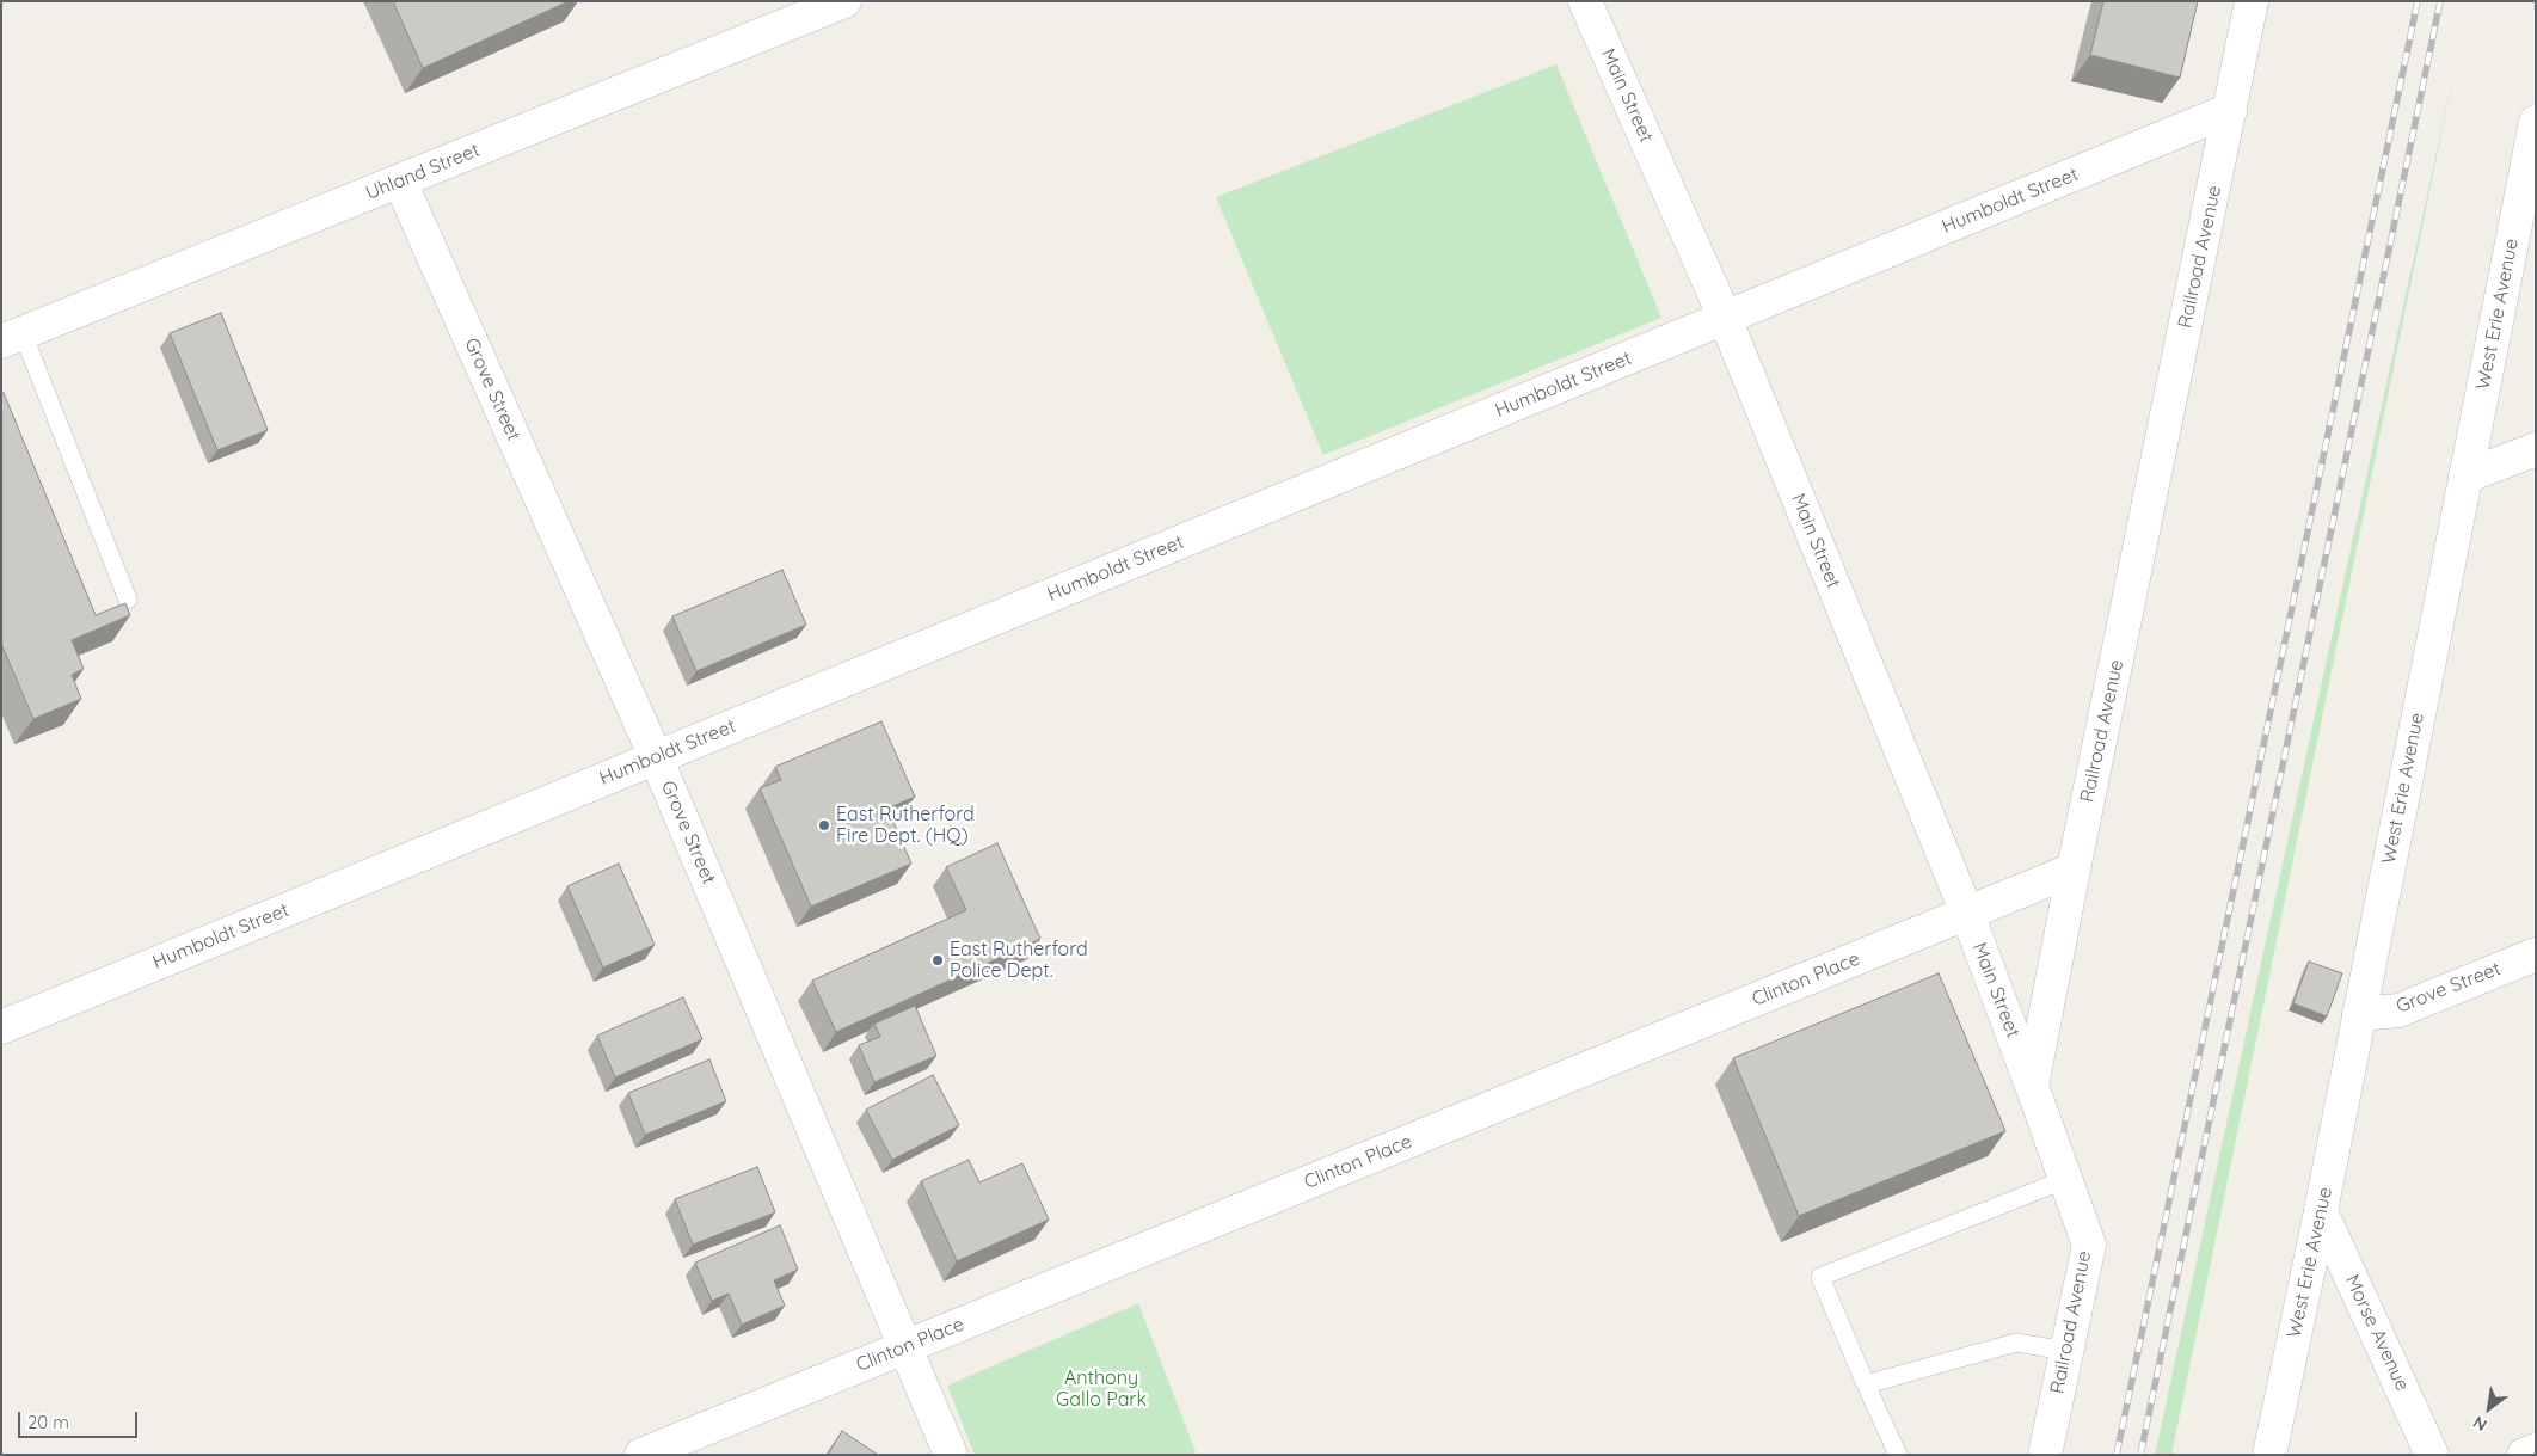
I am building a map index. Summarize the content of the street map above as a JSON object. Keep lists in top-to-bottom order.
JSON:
{
  "streets": {
    "street": [
      "Main Street",
      "Uhland Street",
      "Humboldt Street",
      "Railroad Avenue",
      "West Erie Avenue",
      "Grove Street",
      "Clinton Place",
      "Morse Avenue"
    ]
  },
  "crossings": [
    ["Main Street", "Humboldt Street"],
    ["Main Street", "Railroad Avenue"],
    ["Main Street", "Clinton Place"],
    ["Uhland Street", "Grove Street"],
    ["Humboldt Street", "Railroad Avenue"],
    ["Humboldt Street", "Grove Street"],
    ["Railroad Avenue", "Clinton Place"],
    ["West Erie Avenue", "Grove Street"],
    ["West Erie Avenue", "Morse Avenue"],
    ["Grove Street", "Clinton Place"]
  ],
  "parks": ["Anthony Gallo Park"],
  "places": ["East Rutherford Fire Dept. (HQ)", "East Rutherford Police Dept."],
  "scale_bar": "20 m",
  "north": "bottom left"
}
